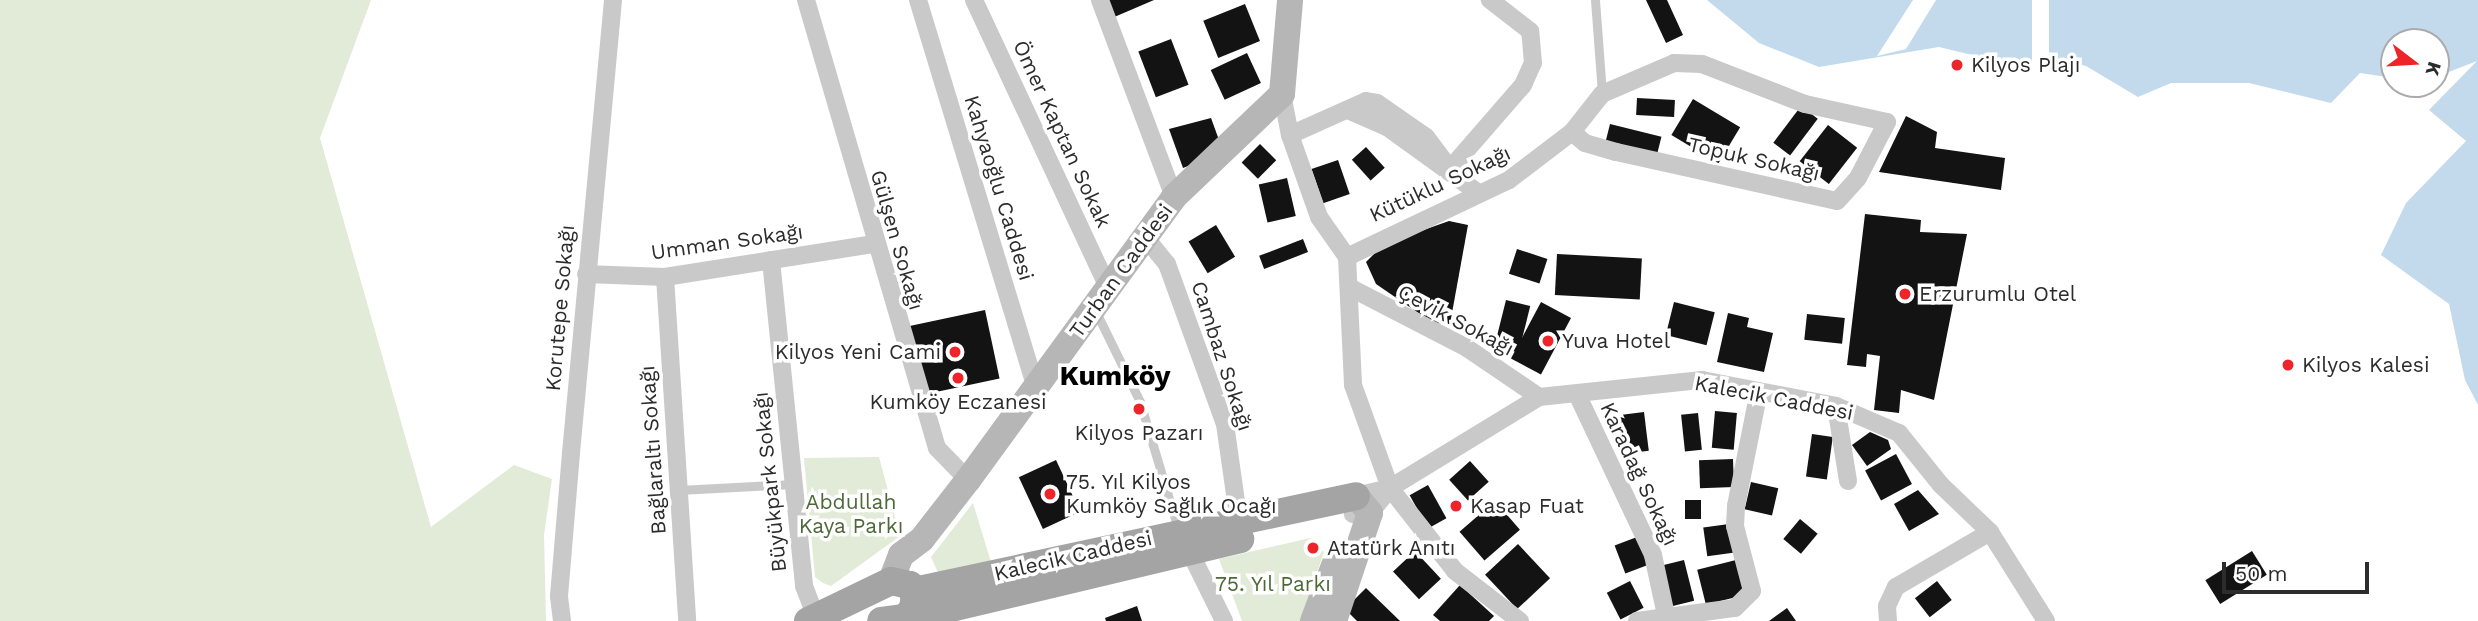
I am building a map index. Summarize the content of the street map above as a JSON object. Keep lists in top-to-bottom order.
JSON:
{
  "streets": {
    "main road": ["Turban Caddesi", "Kalecik Caddesi"],
    "street": [
      "Ömer Kaptan Sokak",
      "Topuk Sokağı",
      "Kütüklu Sokağı",
      "Kahyaoğlu Caddesi",
      "Gülşen Sokağı",
      "Umman Sokağı",
      "Korutepe Sokağı",
      "Çevik Sokağı",
      "Cambaz Sokağı",
      "Bağlaraltı Sokağı",
      "Karadağ Sokağı",
      "Büyükpark Sokağı"
    ]
  },
  "crossings": [
    ["Ömer Kaptan Sokak", "Turban Caddesi"],
    ["Topuk Sokağı", "Kütüklu Sokağı"],
    ["Kahyaoğlu Caddesi", "Turban Caddesi"],
    ["Gülşen Sokağı", "Umman Sokağı"],
    ["Gülşen Sokağı", "Turban Caddesi"],
    ["Umman Sokağı", "Korutepe Sokağı"],
    ["Umman Sokağı", "Bağlaraltı Sokağı"],
    ["Umman Sokağı", "Büyükpark Sokağı"],
    ["Turban Caddesi", "Cambaz Sokağı"],
    ["Turban Caddesi", "Kalecik Caddesi"],
    ["Çevik Sokağı", "Kalecik Caddesi"],
    ["Cambaz Sokağı", "Kalecik Caddesi"],
    ["Kalecik Caddesi", "Karadağ Sokağı"]
  ],
  "districts": ["Kumköy"],
  "parks": ["Abdullah Kaya Parkı", "75. Yıl Parkı"],
  "places": [
    "Kilyos Plajı",
    "Erzurumlu Otel",
    "Yuva Hotel",
    "Kilyos Yeni Cami",
    "Kilyos Kalesi",
    "Kumköy Eczanesi",
    "Kilyos Pazarı",
    "75. Yıl Kilyos Kumköy Sağlık Ocağı",
    "Kasap Fuat",
    "Atatürk Anıtı"
  ],
  "scale_bar": "50 m",
  "north": "right"
}
